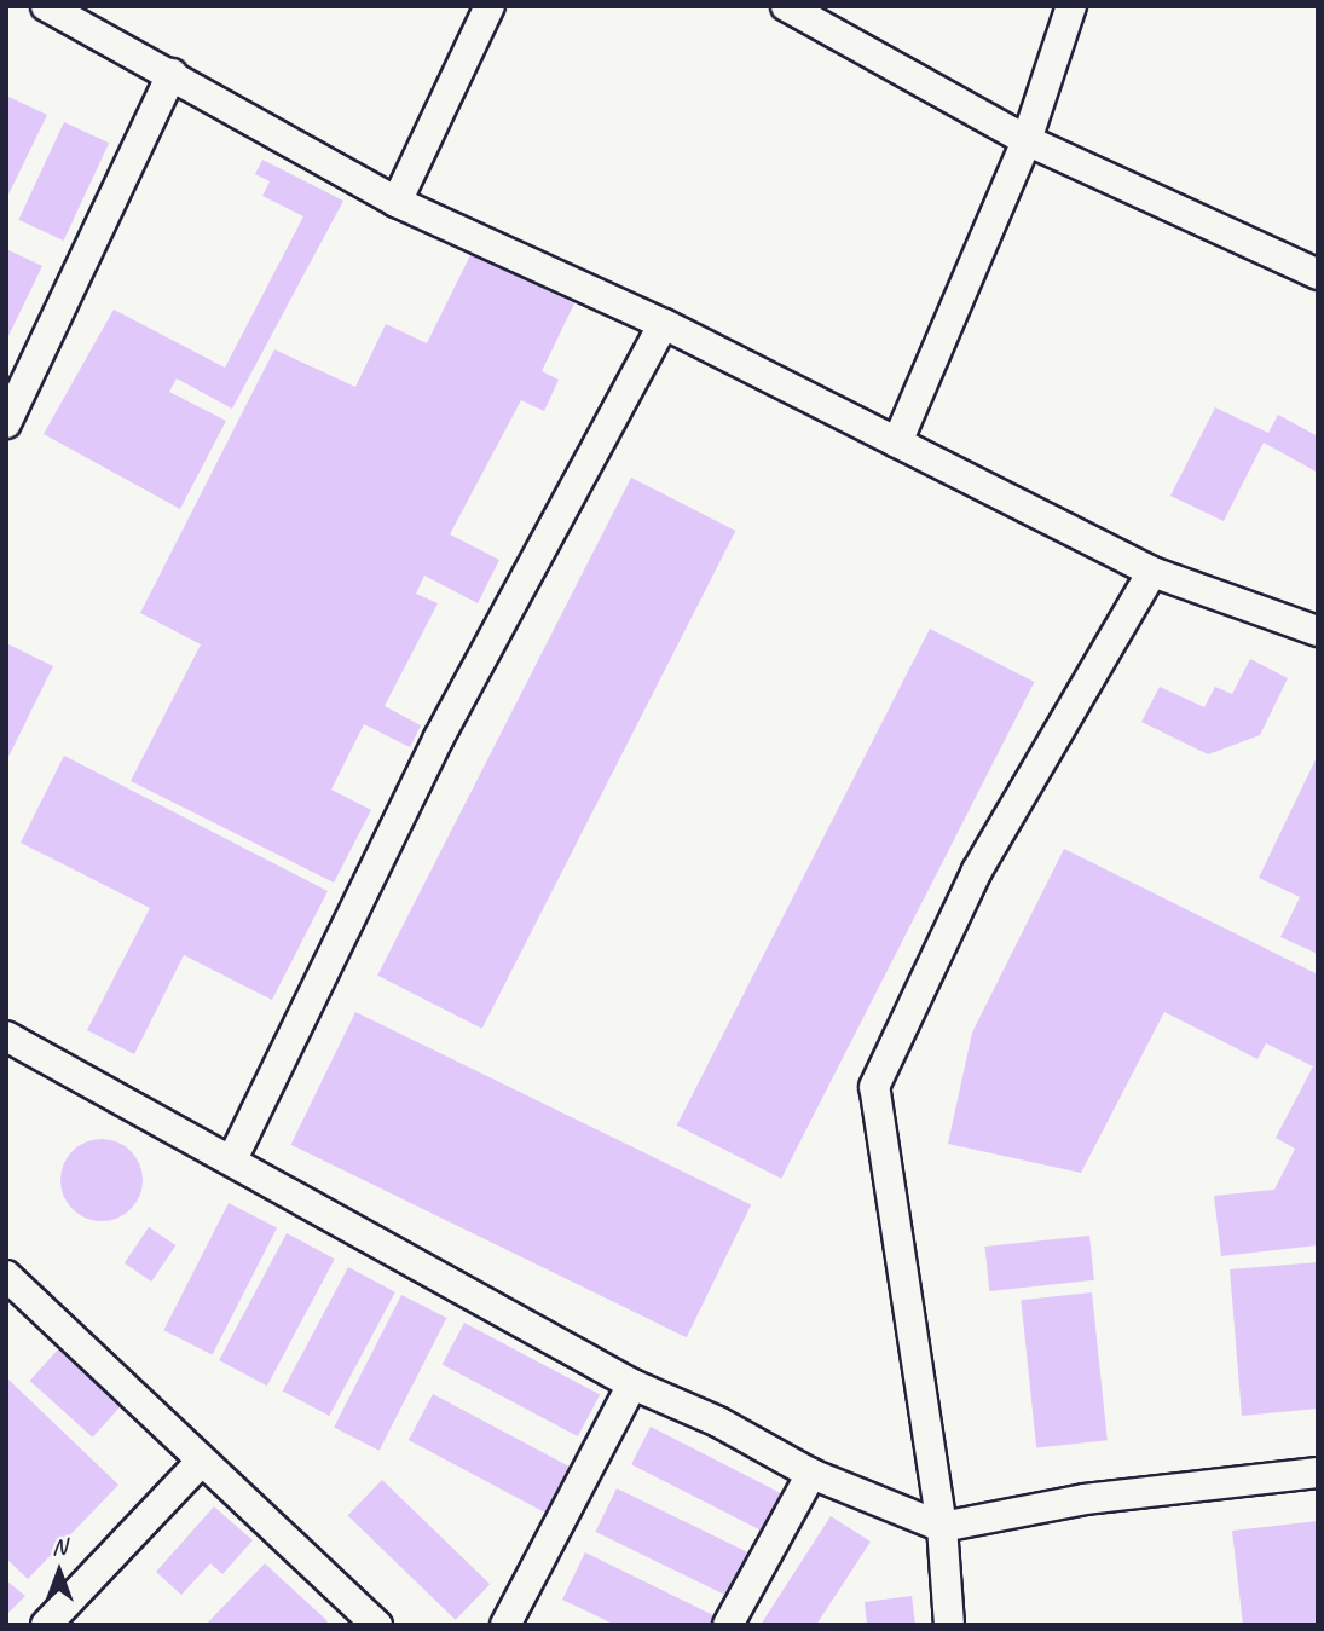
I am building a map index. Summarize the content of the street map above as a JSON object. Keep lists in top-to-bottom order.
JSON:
{
  "north": "top"
}
